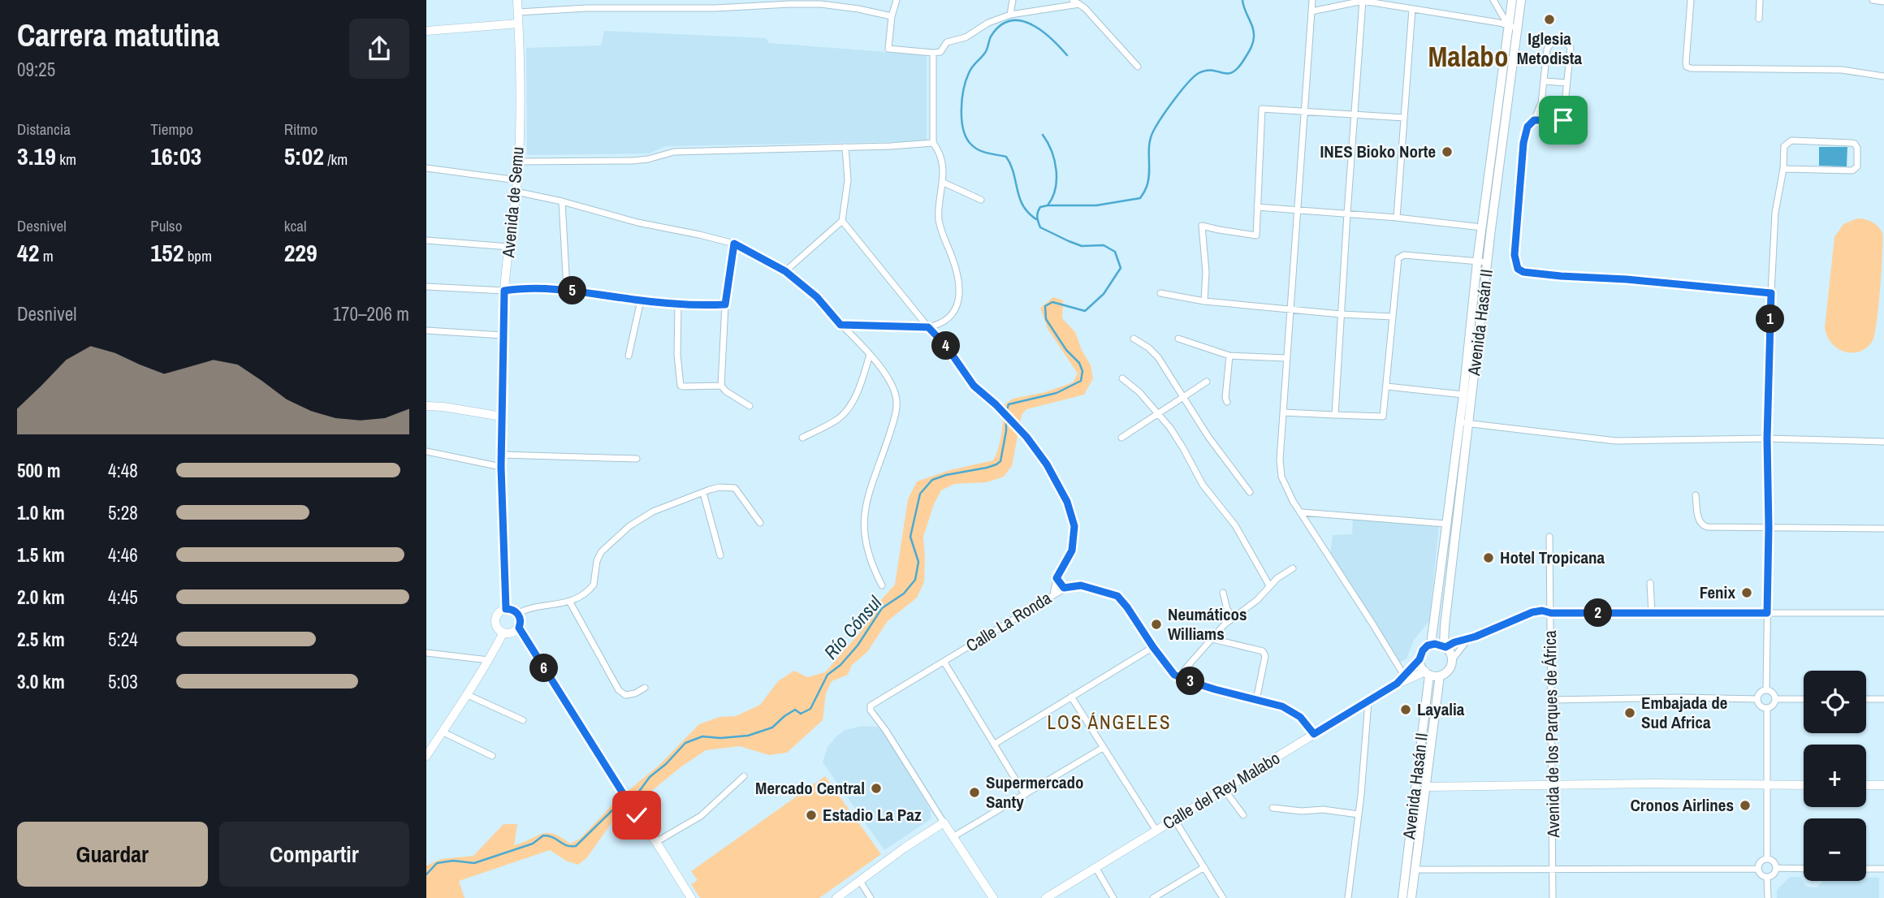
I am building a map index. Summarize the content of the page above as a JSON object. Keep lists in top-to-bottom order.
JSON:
{
  "streets": {
    "main road": ["Avenida de Semu", "Avenida Hasán II", "Calle del Rey Malabo"],
    "street": ["Calle La Ronda", "Avenida de los Parques de África"]
  },
  "crossings": [
    ["Avenida Hasán II", "Calle del Rey Malabo"]
  ],
  "districts": ["Malabo", "LOS ÁNGELES"],
  "water": ["Río Cónsul"],
  "places": [
    "Iglesia Metodista",
    "INES Bioko Norte",
    "Hotel Tropicana",
    "Fenix",
    "Neumáticos Williams",
    "Layalia",
    "Embajada de Sud Africa",
    "Mercado Central",
    "Supermercado Santy",
    "Cronos Airlines",
    "Estadio La Paz"
  ],
  "page": {
    "heading": ["Carrera matutina", "09:25"],
    "stats": [
      ["Distancia", "3.19 km"],
      ["Tiempo", "16:03"],
      ["Ritmo", "5:02 /km"],
      ["Desnivel", "42 m"],
      ["Pulso", "152 bpm"],
      ["kcal", "229"]
    ],
    "pins": [
      "5",
      "1",
      "4",
      "2",
      "6",
      "3"
    ],
    "chart": ["Desnivel", "170–206 m"],
    "list": [
      {
        "name": "500 m",
        "note": "4:48"
      },
      {
        "name": "1.0 km",
        "note": "5:28"
      },
      {
        "name": "1.5 km",
        "note": "4:46"
      },
      {
        "name": "2.0 km",
        "note": "4:45"
      },
      {
        "name": "2.5 km",
        "note": "5:24"
      },
      {
        "name": "3.0 km",
        "note": "5:03"
      }
    ],
    "map_buttons": ["+", "−"],
    "buttons": ["Guardar", "Compartir"]
  }
}
